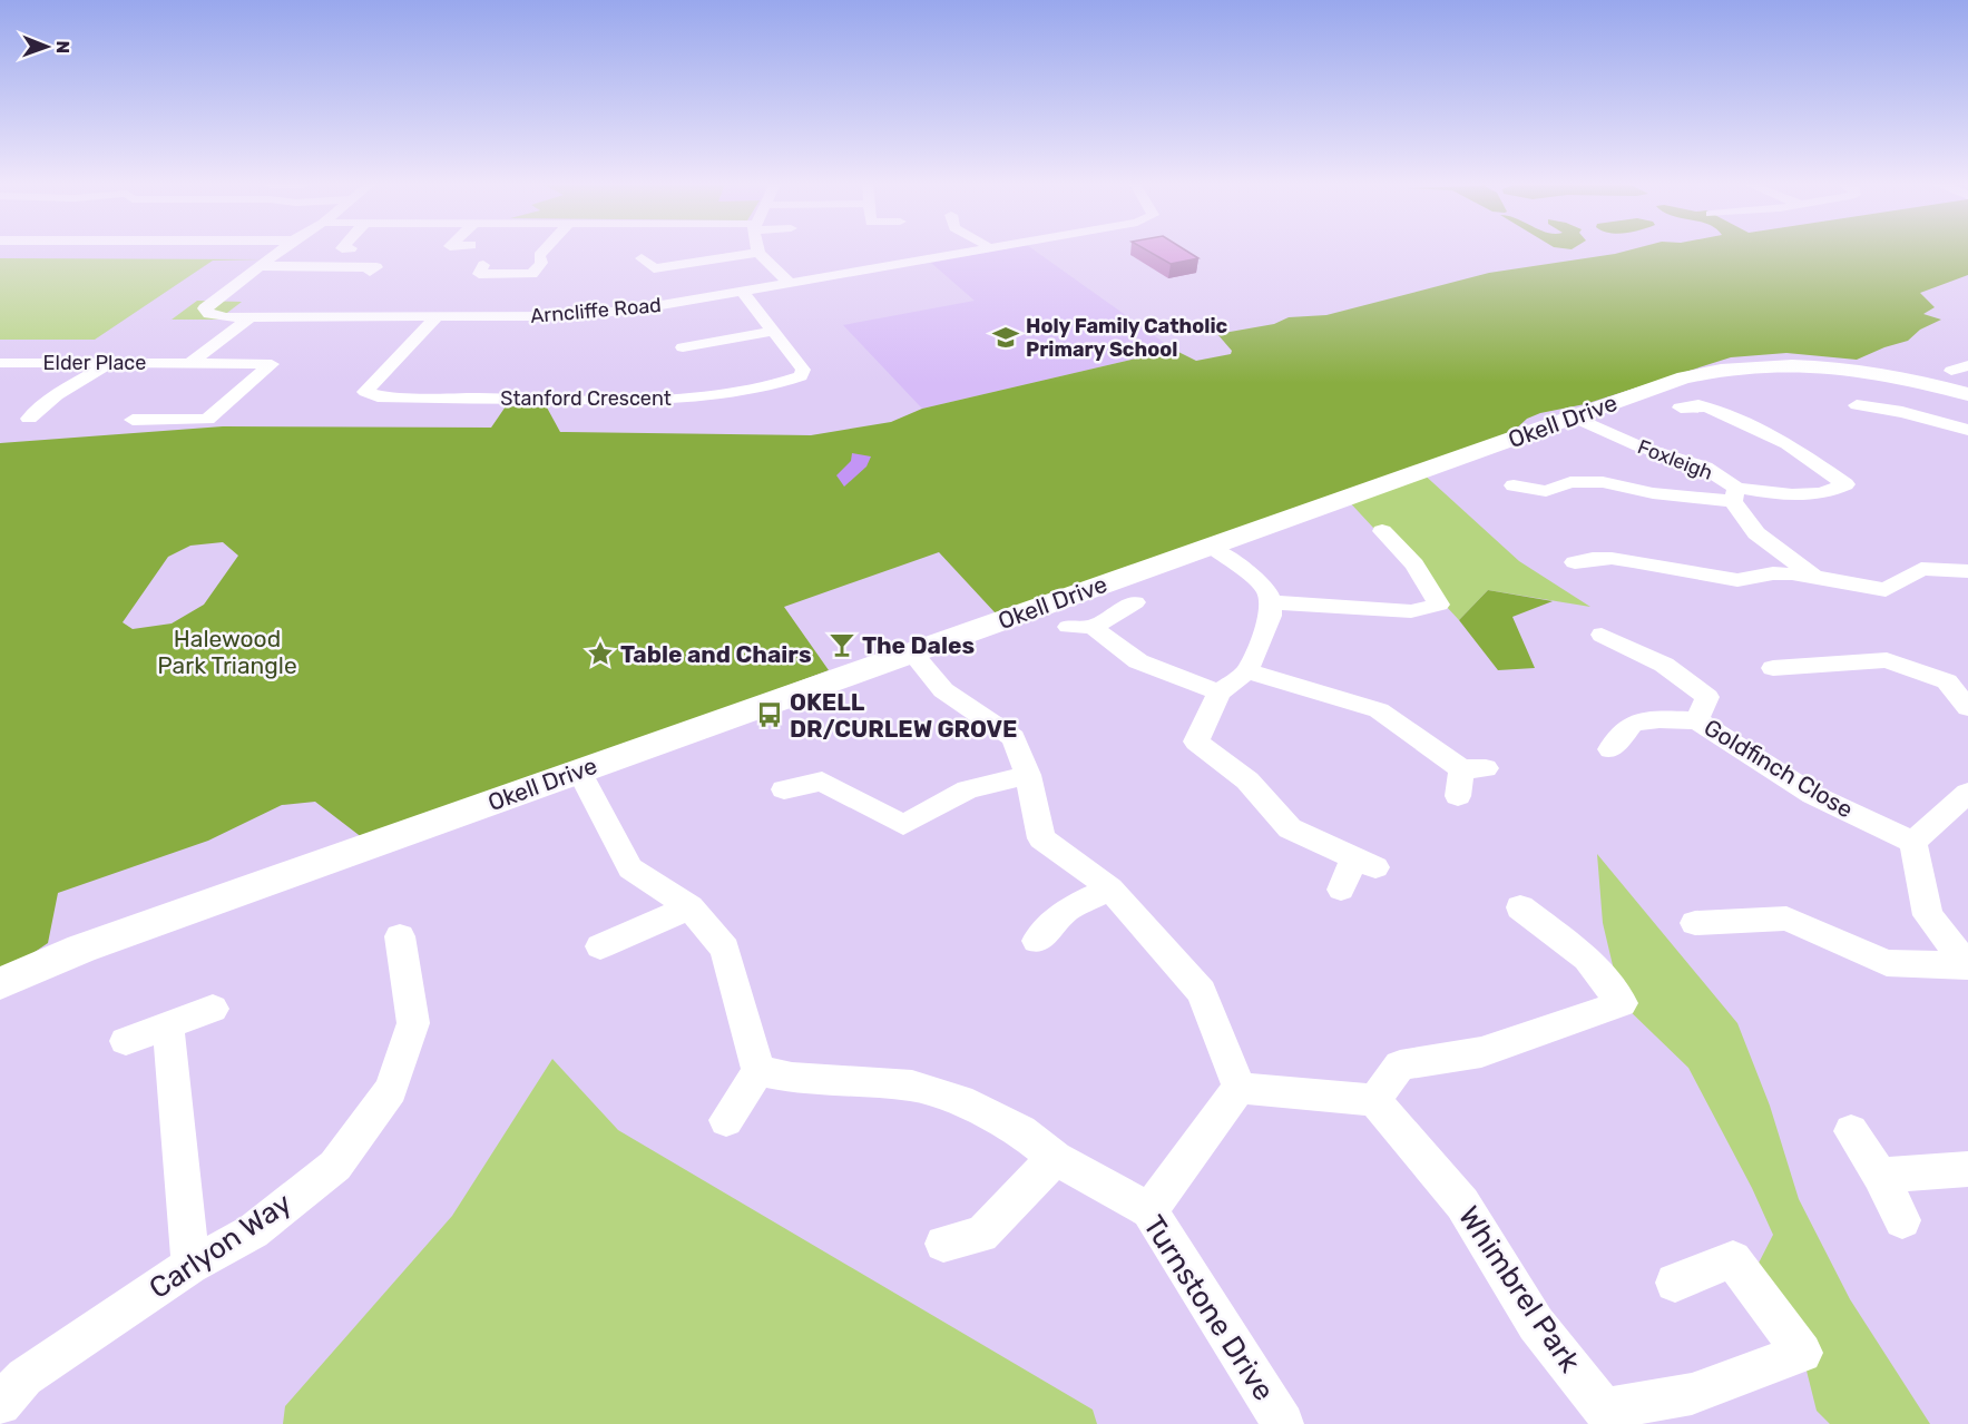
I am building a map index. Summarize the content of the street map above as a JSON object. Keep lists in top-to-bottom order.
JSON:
{
  "streets": {
    "street": [
      "Arncliffe Road",
      "Elder Place",
      "Stanford Crescent",
      "Okell Drive",
      "Foxleigh",
      "Goldfinch Close",
      "Carlyon Way",
      "Whimbrel Park",
      "Turnstone Drive"
    ]
  },
  "crossings": [
    ["Arncliffe Road", "Stanford Crescent"],
    ["Okell Drive", "Foxleigh"]
  ],
  "parks": ["Halewood Park Triangle"],
  "places": {
    "school or university": ["Holy Family Catholic Primary School"],
    "bar": ["The Dales"],
    "place": ["Table and Chairs"],
    "bus stop": ["OKELL DR/CURLEW GROVE"]
  },
  "north": "right"
}
